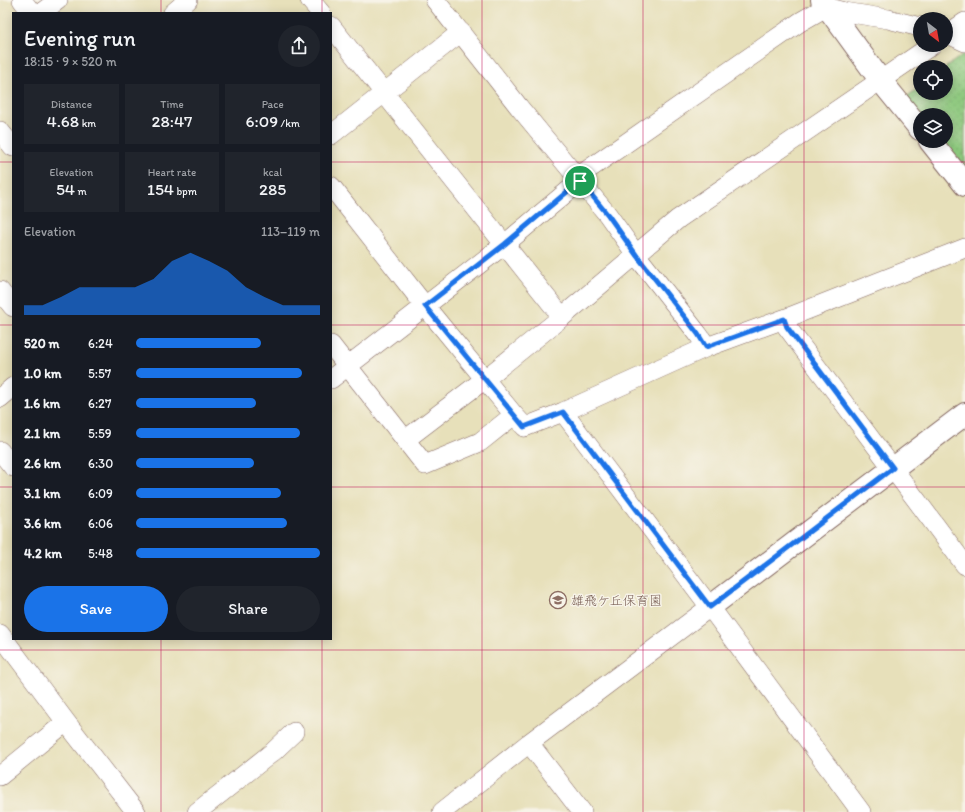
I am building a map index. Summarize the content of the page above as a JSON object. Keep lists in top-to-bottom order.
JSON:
{
  "places": {
    "school or university": ["雄飛ケ丘保育園"]
  },
  "north": "bottom right",
  "page": {
    "heading": ["Evening run", "18:15 · 9 × 520 m"],
    "stats": [
      ["Distance", "4.68 km"],
      ["Time", "28:47"],
      ["Pace", "6:09 /km"],
      ["Elevation", "54 m"],
      ["Heart rate", "154 bpm"],
      ["kcal", "285"]
    ],
    "chart": ["Elevation", "113–119 m"],
    "list": [
      {
        "name": "520 m",
        "note": "6:24"
      },
      {
        "name": "1.0 km",
        "note": "5:57"
      },
      {
        "name": "1.6 km",
        "note": "6:27"
      },
      {
        "name": "2.1 km",
        "note": "5:59"
      },
      {
        "name": "2.6 km",
        "note": "6:30"
      },
      {
        "name": "3.1 km",
        "note": "6:09"
      },
      {
        "name": "3.6 km",
        "note": "6:06"
      },
      {
        "name": "4.2 km",
        "note": "5:48"
      }
    ],
    "buttons": ["Save", "Share"]
  }
}
